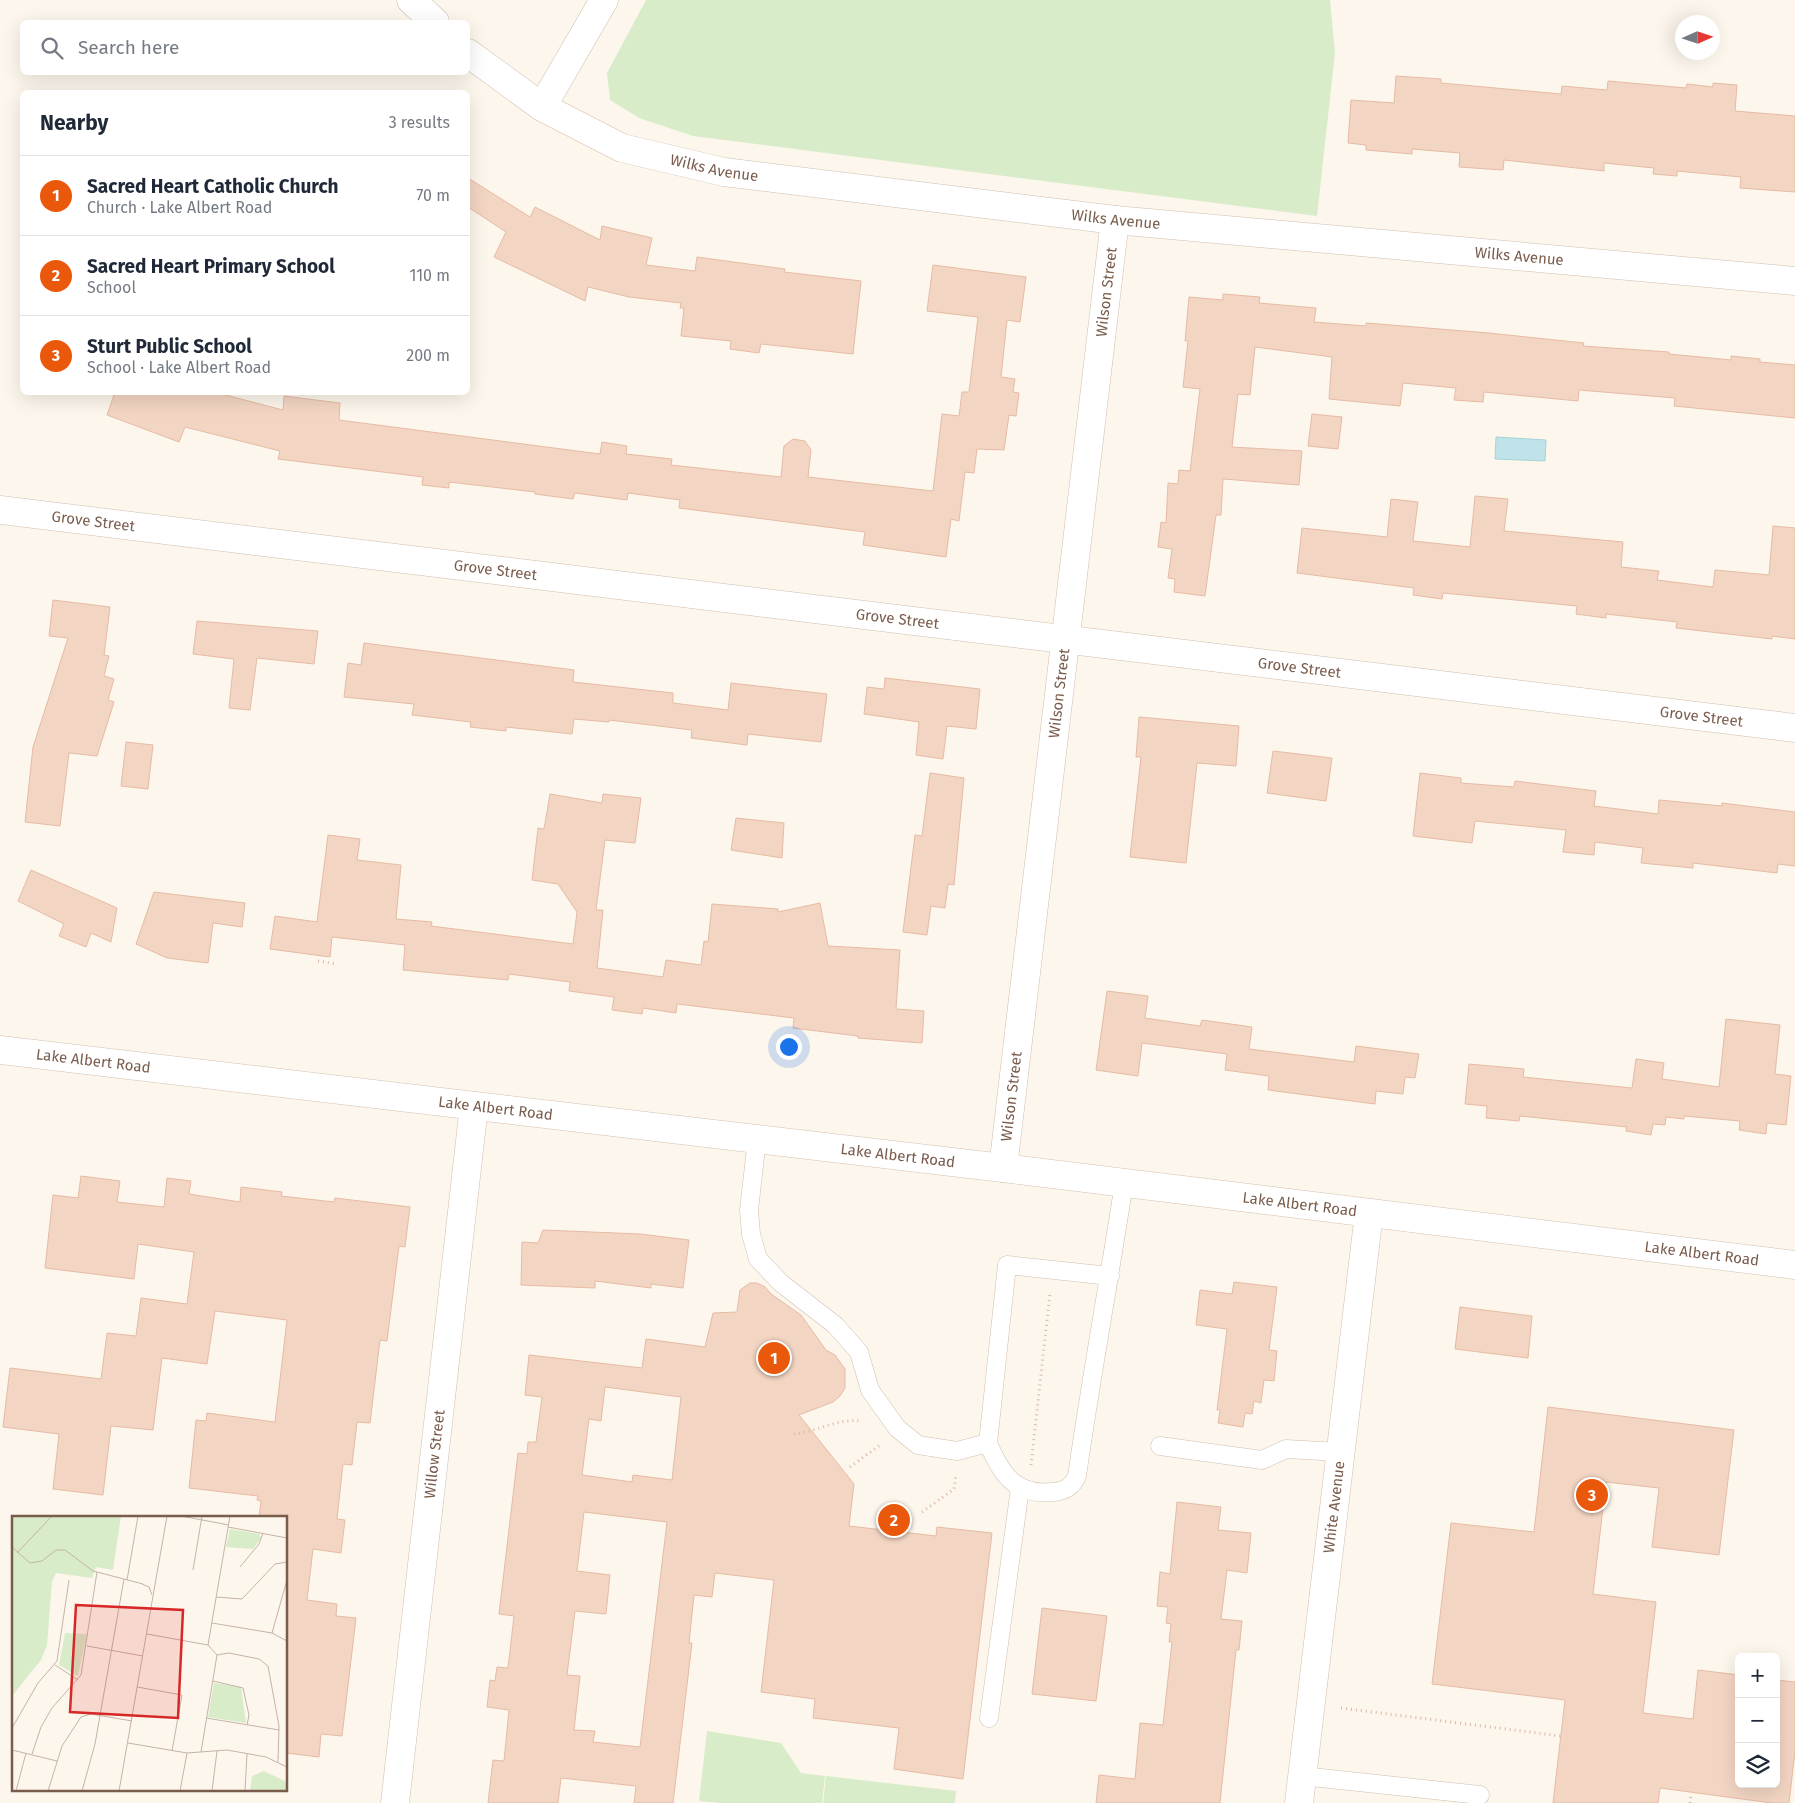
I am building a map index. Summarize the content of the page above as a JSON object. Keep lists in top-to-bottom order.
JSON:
{
  "streets": {
    "street": [
      "Wilks Avenue",
      "Wilson Street",
      "Grove Street",
      "Lake Albert Road",
      "Willow Street",
      "White Avenue"
    ]
  },
  "crossings": [
    ["Wilks Avenue", "Wilson Street"],
    ["Wilson Street", "Grove Street"],
    ["Wilson Street", "Lake Albert Road"],
    ["Lake Albert Road", "Willow Street"],
    ["Lake Albert Road", "White Avenue"]
  ],
  "north": "right",
  "page": {
    "search": "Search here",
    "heading": ["Nearby", "3 results"],
    "list": [
      {
        "mark": "1",
        "name": "Sacred Heart Catholic Church",
        "note": "Church · Lake Albert Road",
        "value": "70 m"
      },
      {
        "mark": "2",
        "name": "Sacred Heart Primary School",
        "note": "School",
        "value": "110 m"
      },
      {
        "mark": "3",
        "name": "Sturt Public School",
        "note": "School · Lake Albert Road",
        "value": "200 m"
      }
    ],
    "pins": ["1", "3", "2"],
    "map_buttons": ["+", "−"]
  }
}
